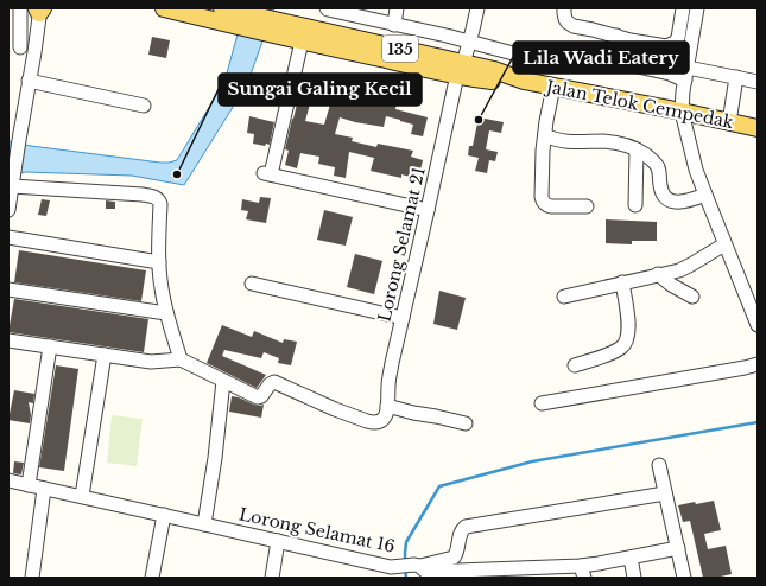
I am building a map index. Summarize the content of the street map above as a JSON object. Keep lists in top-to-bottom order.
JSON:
{
  "streets": {
    "main road": ["135", "Jalan Telok Cempedak"],
    "street": ["Lorong Selamat 21", "Lorong Selamat 16"]
  },
  "crossings": [
    ["Jalan Telok Cempedak", "Lorong Selamat 21"]
  ],
  "places": ["Lila Wadi Eatery", "Sungai Galing Kecil"]
}
